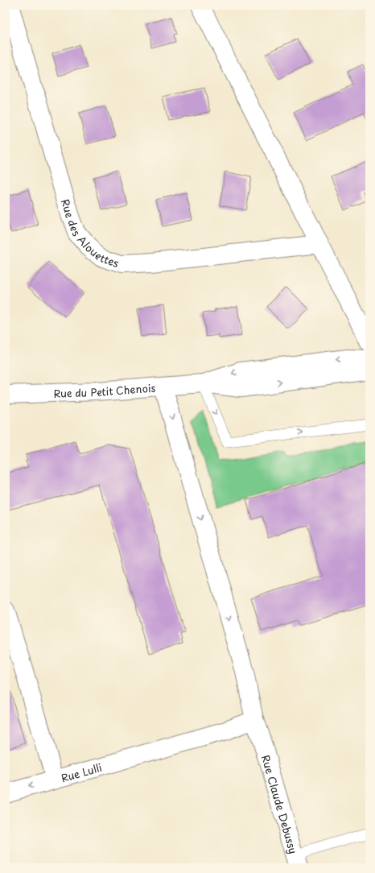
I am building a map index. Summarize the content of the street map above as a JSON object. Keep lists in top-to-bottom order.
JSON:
{
  "streets": {
    "street": [
      "Rue des Alouettes",
      "Rue du Petit Chenois",
      "Rue Lulli",
      "Rue Claude Debussy"
    ]
  },
  "crossings": [
    ["Rue Lulli", "Rue Claude Debussy"]
  ]
}
